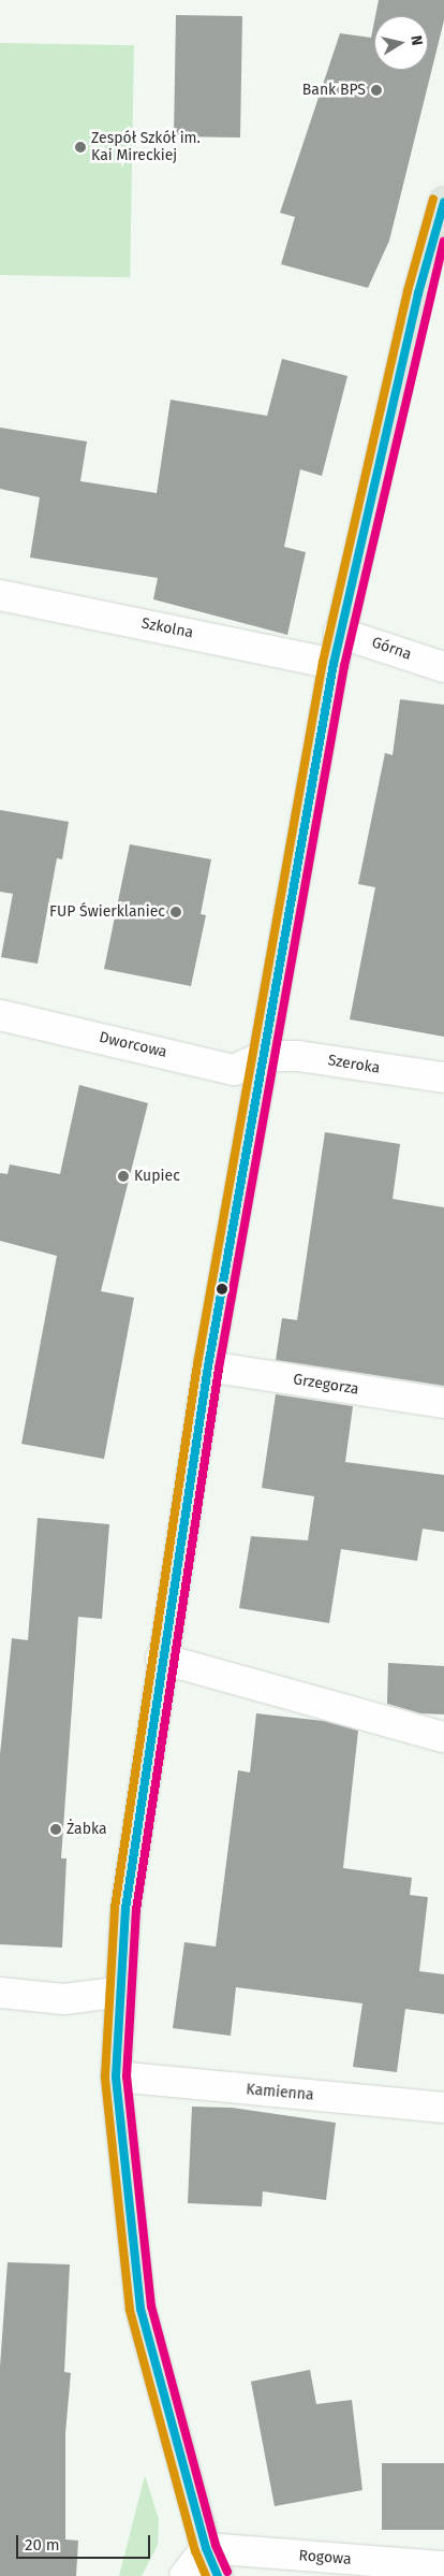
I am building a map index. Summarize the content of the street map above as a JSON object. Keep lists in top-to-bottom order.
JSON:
{
  "streets": {
    "street": [
      "Szkolna",
      "Górna",
      "Dworcowa",
      "Szeroka",
      "Grzegorza",
      "Kamienna",
      "Rogowa"
    ]
  },
  "crossings": [
    ["Dworcowa", "Szeroka"]
  ],
  "places": [
    "Bank BPS",
    "Zespół Szkół im. Kai Mireckiej",
    "FUP Świerklaniec",
    "Kupiec",
    "Żabka"
  ],
  "scale_bar": "20 m",
  "north": "right"
}
